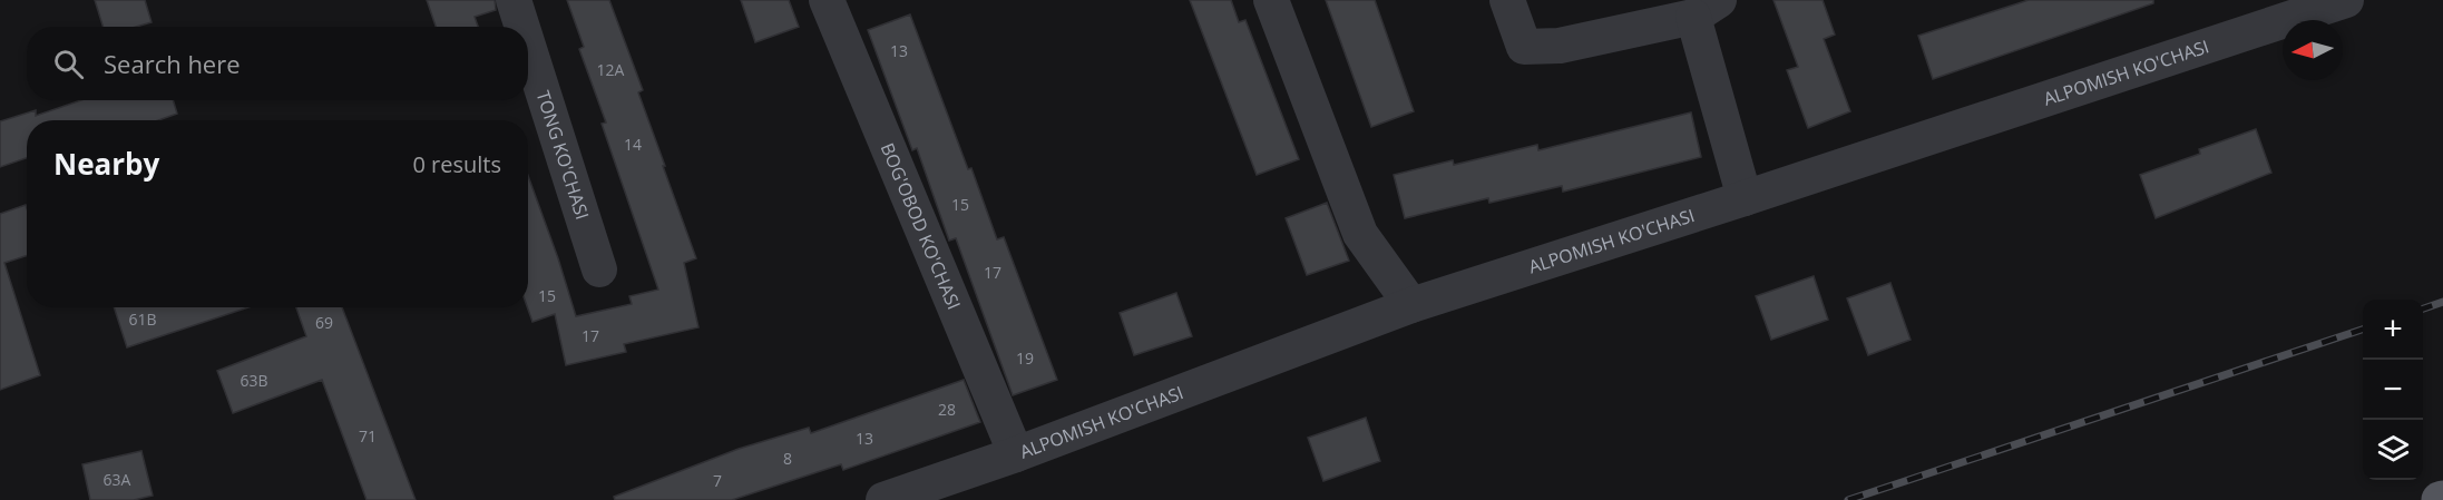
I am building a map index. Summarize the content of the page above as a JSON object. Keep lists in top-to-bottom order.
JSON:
{
  "streets": {
    "street": ["ALPOMISH KO'CHASI", "TONG KO'CHASI", "BOG'OBOD KO'CHASI"]
  },
  "crossings": [
    ["ALPOMISH KO'CHASI", "BOG'OBOD KO'CHASI"]
  ],
  "house_numbers": [
    "13",
    "12A",
    "14",
    "15",
    "17",
    "15",
    "61B",
    "69",
    "17",
    "19",
    "63B",
    "28",
    "71",
    "13",
    "8",
    "63A",
    "7"
  ],
  "north": "left",
  "page": {
    "search": "Search here",
    "heading": ["Nearby", "0 results"],
    "map_buttons": ["+", "−"]
  }
}
